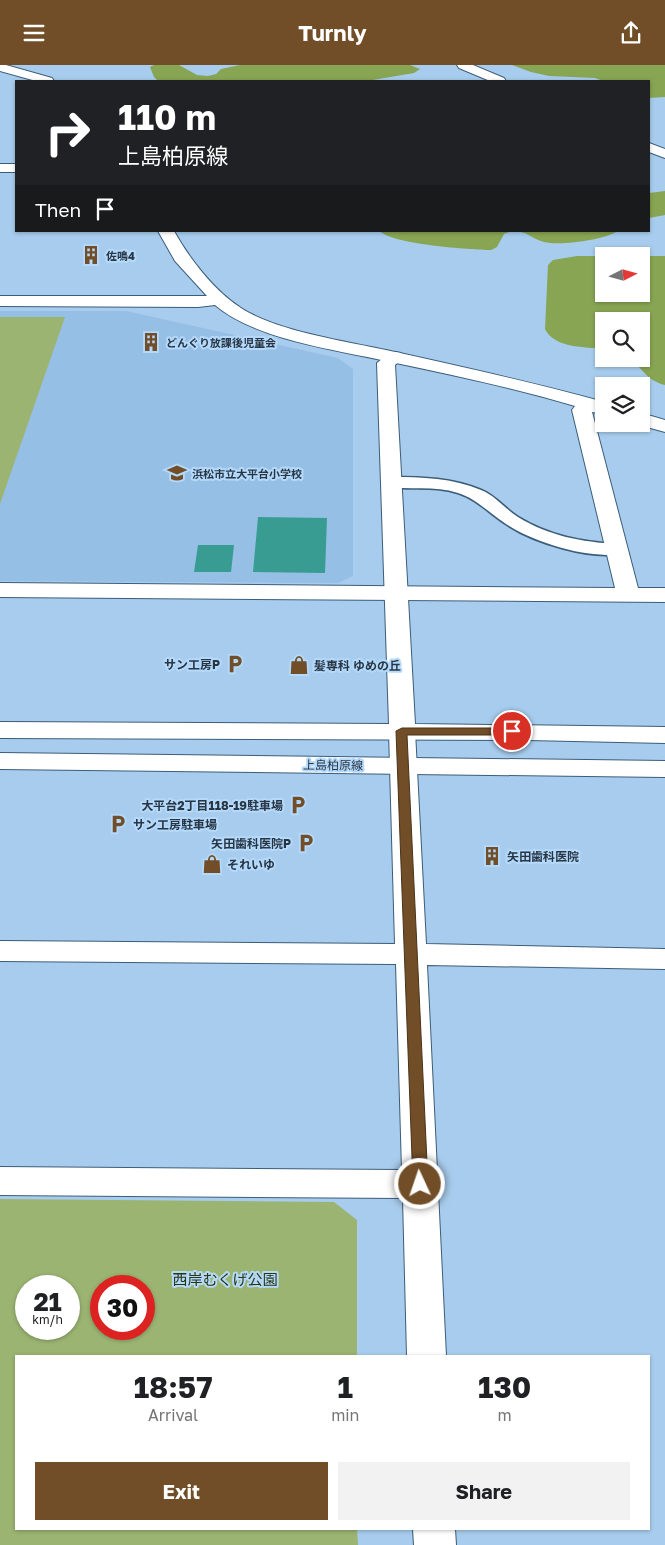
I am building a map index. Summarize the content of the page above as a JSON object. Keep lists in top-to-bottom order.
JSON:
{
  "streets": {
    "street": ["上島柏原線"]
  },
  "parks": ["西岸むくげ公園"],
  "places": {
    "building": ["佐鳴4", "どんぐり放課後児童会", "矢田歯科医院"],
    "school or university": ["浜松市立大平台小学校"],
    "parking": [
      "サン工房P",
      "大平台2丁目118-19駐車場",
      "サン工房駐車場",
      "矢田歯科医院P"
    ],
    "shop": ["髪専科 ゆめの丘", "それいゆ"]
  },
  "north": "right",
  "page": {
    "header": "Turnly",
    "turn": ["110 m", "上島柏原線"],
    "then": "Then",
    "speed": "21 km/h",
    "limit": "30",
    "eta": [
      "18:57",
      "Arrival",
      "1",
      "min",
      "130",
      "m"
    ],
    "buttons": ["Exit", "Share"]
  }
}
